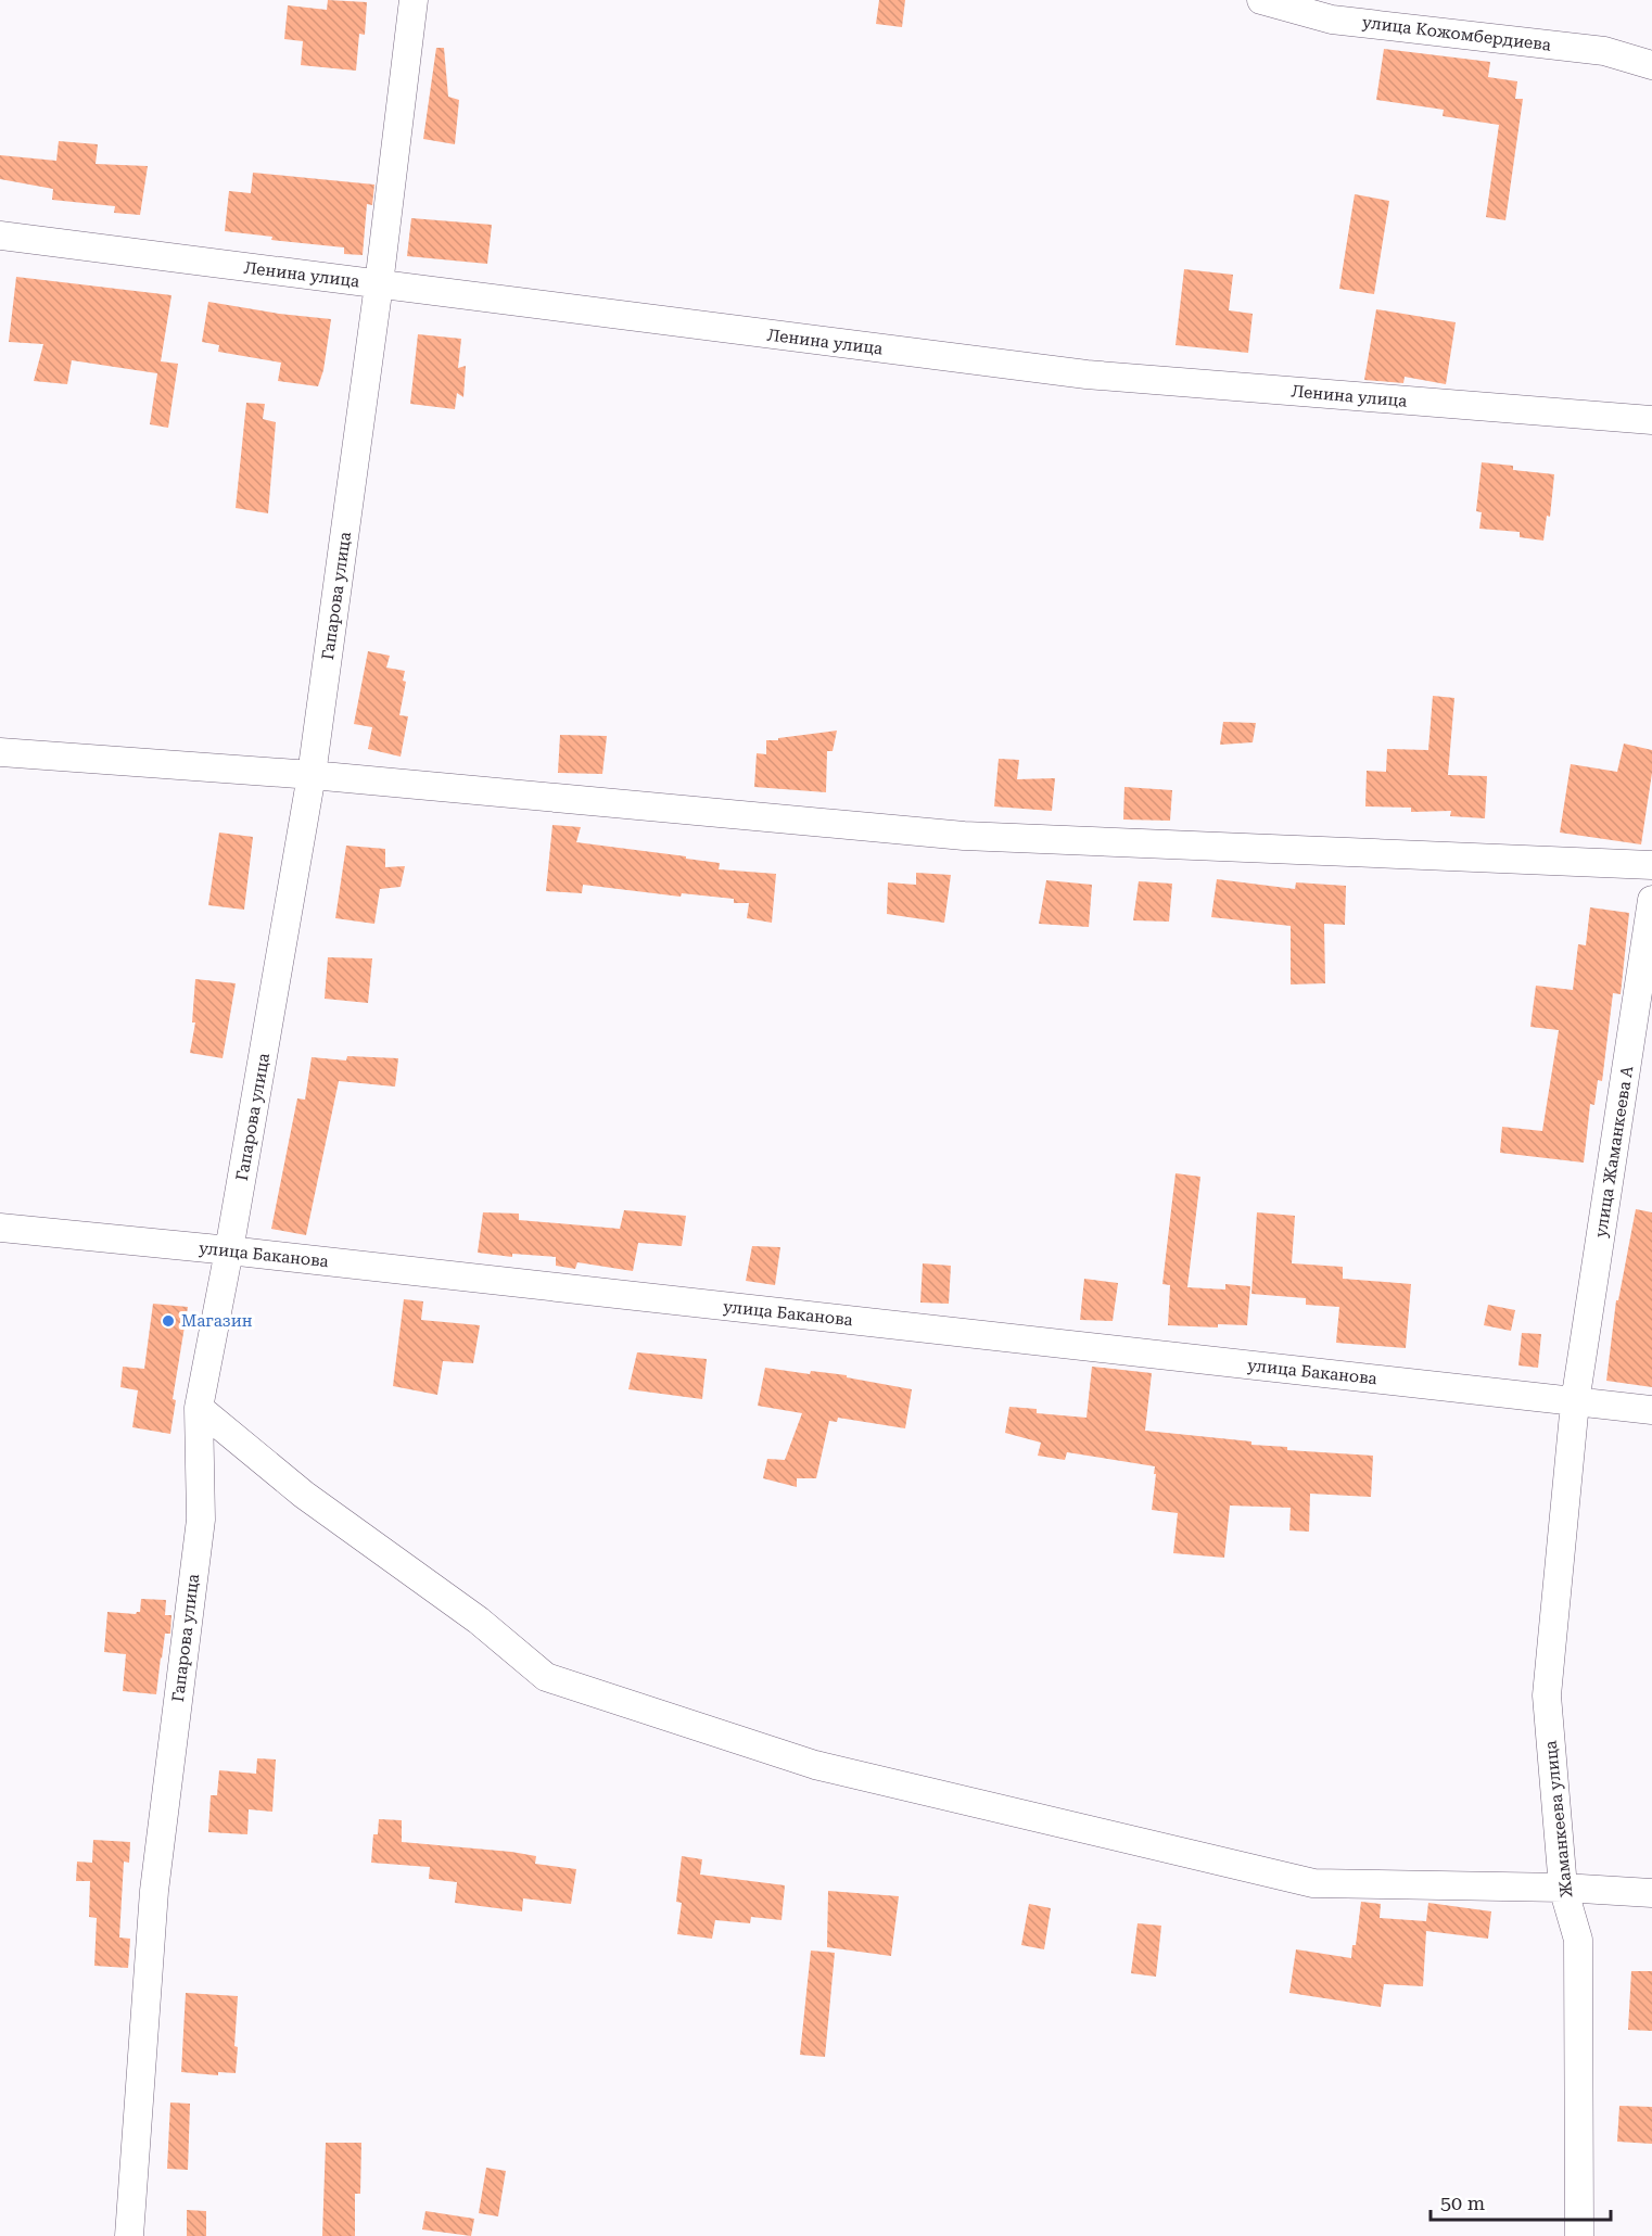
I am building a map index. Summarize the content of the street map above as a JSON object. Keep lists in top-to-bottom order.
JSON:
{
  "streets": {
    "street": [
      "улица Кожомбердиева",
      "Ленина улица",
      "Гапарова улица",
      "улица Жаманкеева А",
      "улица Баканова",
      "Жаманкеева улица"
    ]
  },
  "crossings": [
    ["Ленина улица", "Гапарова улица"],
    ["Гапарова улица", "улица Баканова"],
    ["улица Жаманкеева А", "улица Баканова"],
    ["улица Жаманкеева А", "Жаманкеева улица"],
    ["улица Баканова", "Жаманкеева улица"]
  ],
  "places": ["Магазин"],
  "scale_bar": "50 m"
}
